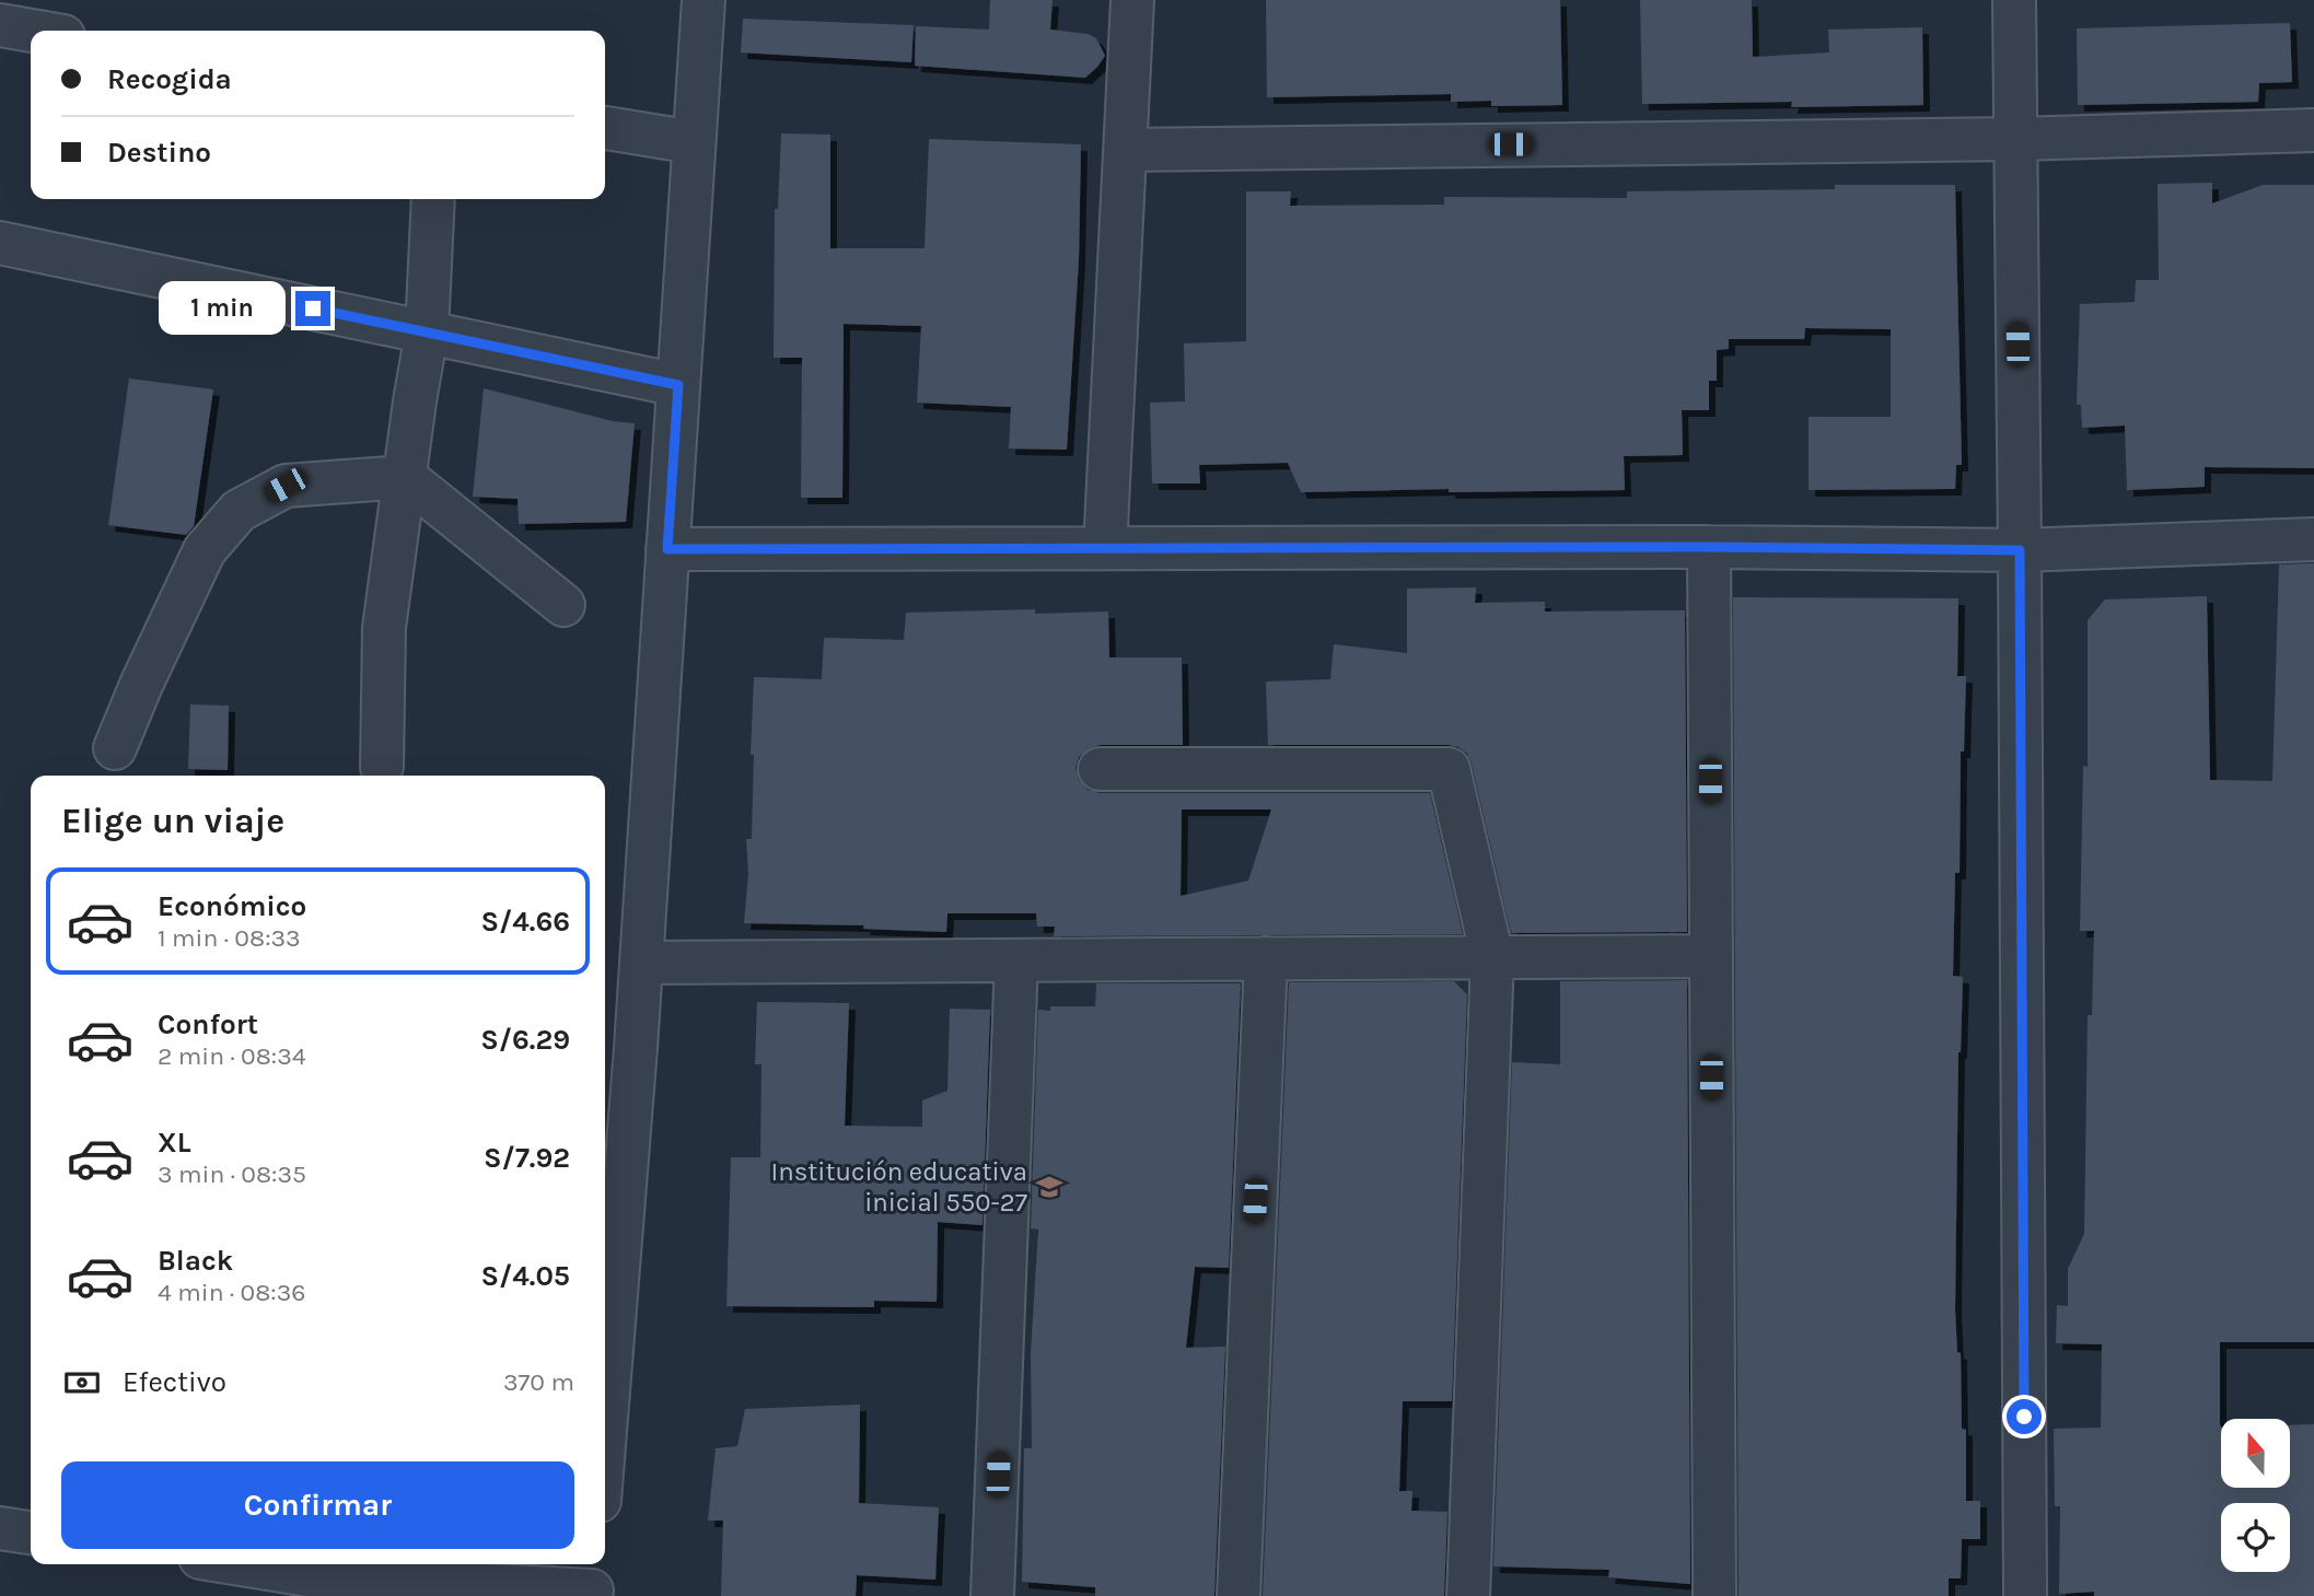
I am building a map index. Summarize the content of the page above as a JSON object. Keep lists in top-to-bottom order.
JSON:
{
  "places": {
    "school or university": ["Institución educativa inicial 550-27"]
  },
  "north": "top",
  "page": {
    "banner": ["Recogida", "Destino"],
    "bubble": "1 min",
    "heading": "Elige un viaje",
    "list": [
      {
        "name": "Económico",
        "note": "1 min · 08:33",
        "value": "S/4.66"
      },
      {
        "name": "Confort",
        "note": "2 min · 08:34",
        "value": "S/6.29"
      },
      {
        "name": "XL",
        "note": "3 min · 08:35",
        "value": "S/7.92"
      },
      {
        "name": "Black",
        "note": "4 min · 08:36",
        "value": "S/4.05"
      }
    ],
    "pay": ["Efectivo", "370 m"],
    "buttons": "Confirmar"
  }
}
